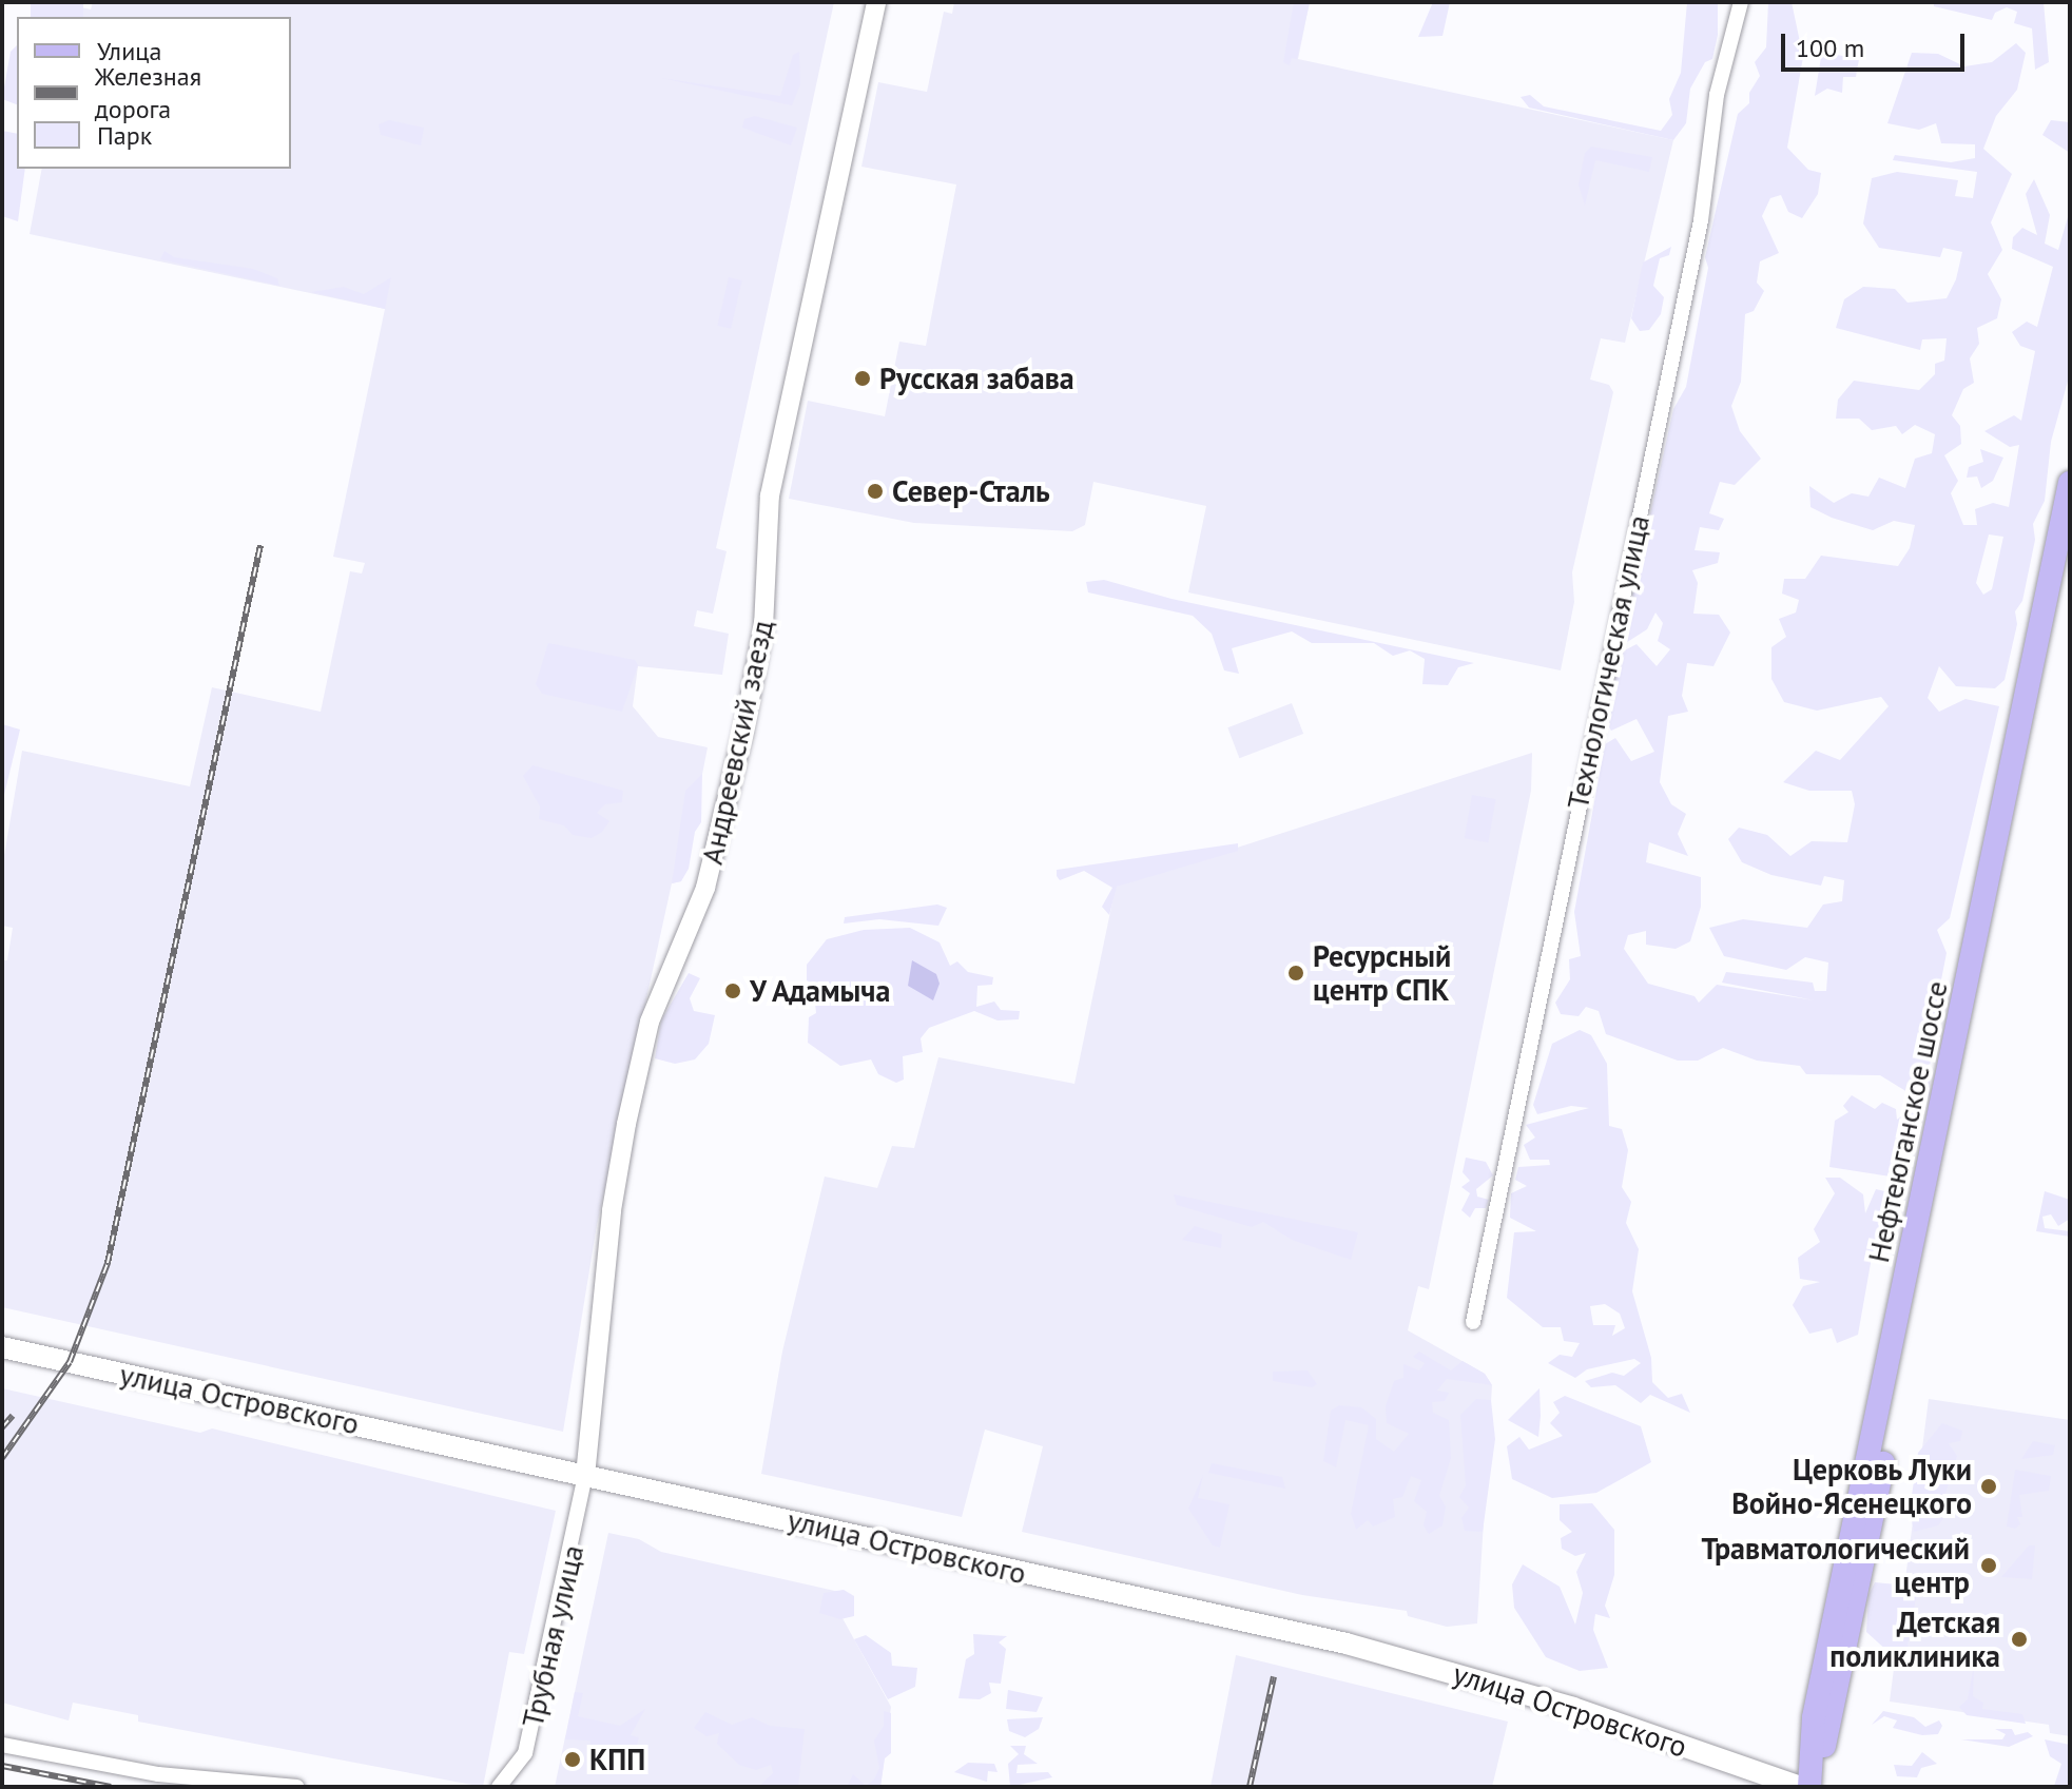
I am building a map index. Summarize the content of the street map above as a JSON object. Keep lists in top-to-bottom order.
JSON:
{
  "streets": {
    "main road": ["Нефтеюганское шоссе", "улица Островского"],
    "street": ["Технологическая улица", "Андреевский заезд", "Трубная улица"]
  },
  "crossings": [
    ["Андреевский заезд", "улица Островского"],
    ["Андреевский заезд", "Трубная улица"],
    ["Нефтеюганское шоссе", "улица Островского"],
    ["улица Островского", "Трубная улица"]
  ],
  "places": [
    "Русская забава",
    "Север-Сталь",
    "Ресурсный центр СПК",
    "У Адамыча",
    "Церковь Луки Войно-Ясенецкого",
    "Травматологический центр",
    "Детская поликлиника",
    "КПП"
  ],
  "legend": ["Улица", "Железная дорога", "Парк"],
  "scale_bar": "100 m"
}
